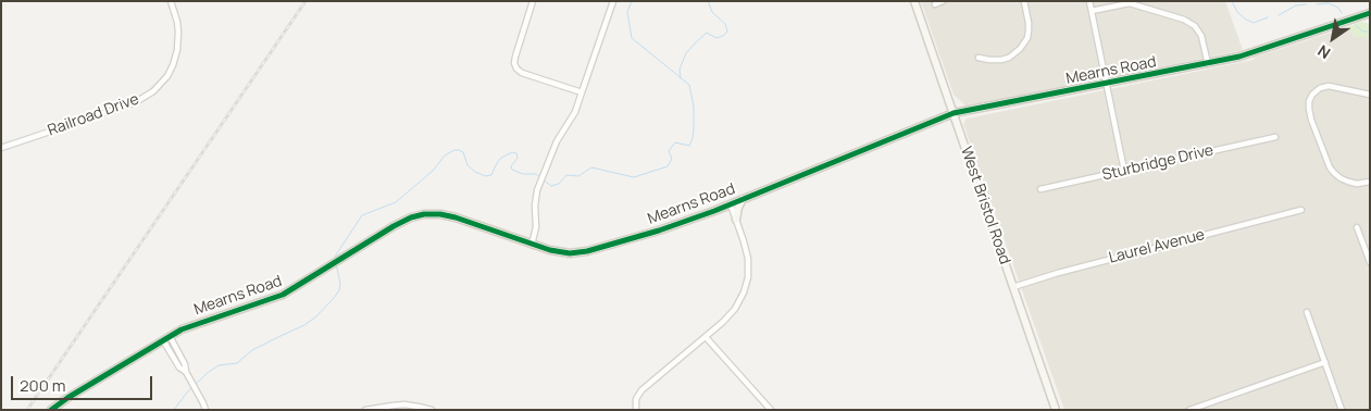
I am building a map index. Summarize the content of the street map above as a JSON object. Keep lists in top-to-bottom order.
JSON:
{
  "streets": {
    "street": [
      "Mearns Road",
      "Railroad Drive",
      "Sturbridge Drive",
      "West Bristol Road",
      "Laurel Avenue"
    ]
  },
  "crossings": [
    ["Mearns Road", "West Bristol Road"],
    ["West Bristol Road", "Laurel Avenue"]
  ],
  "scale_bar": "200 m",
  "north": "bottom left"
}
